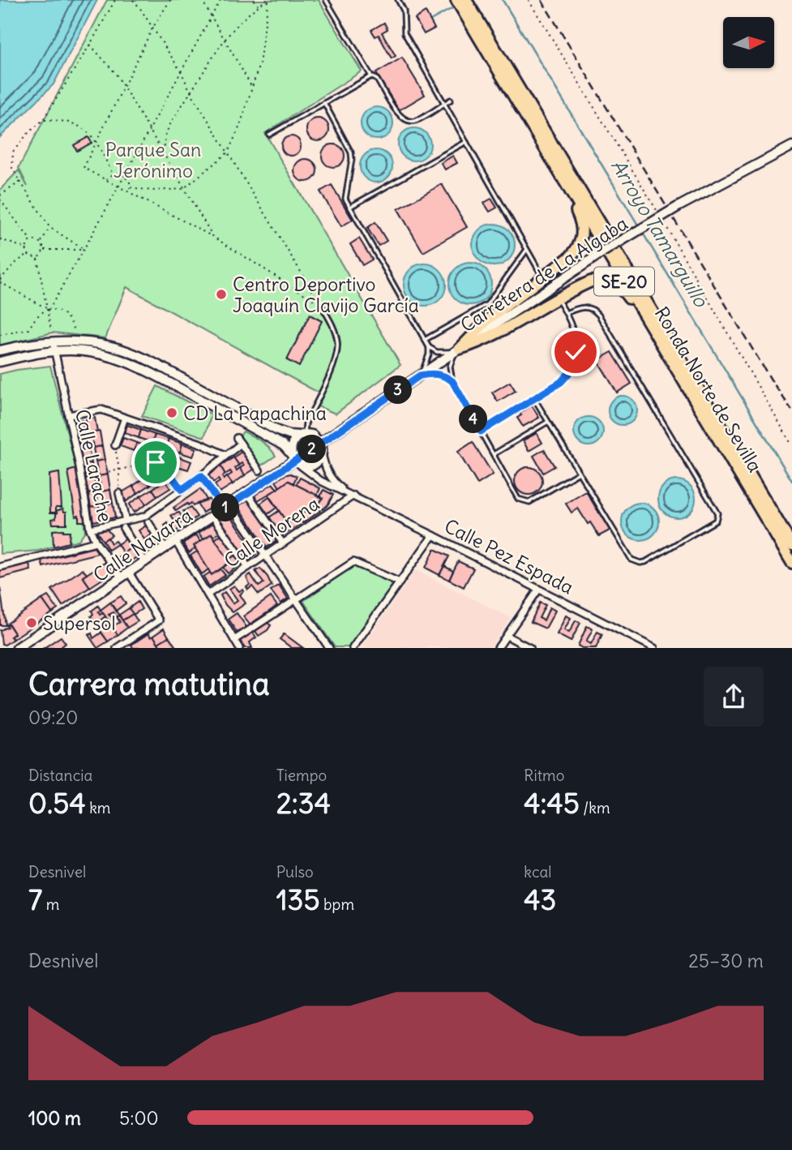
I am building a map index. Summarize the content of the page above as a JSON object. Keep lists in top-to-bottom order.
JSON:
{
  "streets": {
    "highway": ["SE-20", "Ronda Norte de Sevilla"],
    "main road": ["Carretera de La Algaba", "Calle Navarra"],
    "street": ["Calle Larache", "Calle Morena", "Calle Pez Espada"]
  },
  "crossings": [
    ["Carretera de La Algaba", "Calle Navarra"],
    ["Carretera de La Algaba", "Calle Pez Espada"],
    ["Calle Larache", "Calle Navarra"],
    ["Calle Morena", "Calle Pez Espada"],
    ["Calle Navarra", "Calle Pez Espada"]
  ],
  "water": ["Arroyo Tamarguillo"],
  "parks": ["Parque San Jerónimo"],
  "places": ["Centro Deportivo Joaquín Clavijo García", "CD La Papachina", "Supersol"],
  "north": "right",
  "page": {
    "pins": [
      "3",
      "4",
      "2",
      "1"
    ],
    "heading": ["Carrera matutina", "09:20"],
    "stats": [
      ["Distancia", "0.54 km"],
      ["Tiempo", "2:34"],
      ["Ritmo", "4:45 /km"],
      ["Desnivel", "7 m"],
      ["Pulso", "135 bpm"],
      ["kcal", "43"]
    ],
    "chart": ["Desnivel", "25–30 m"],
    "list": [
      {
        "name": "100 m",
        "note": "5:00"
      }
    ]
  }
}
